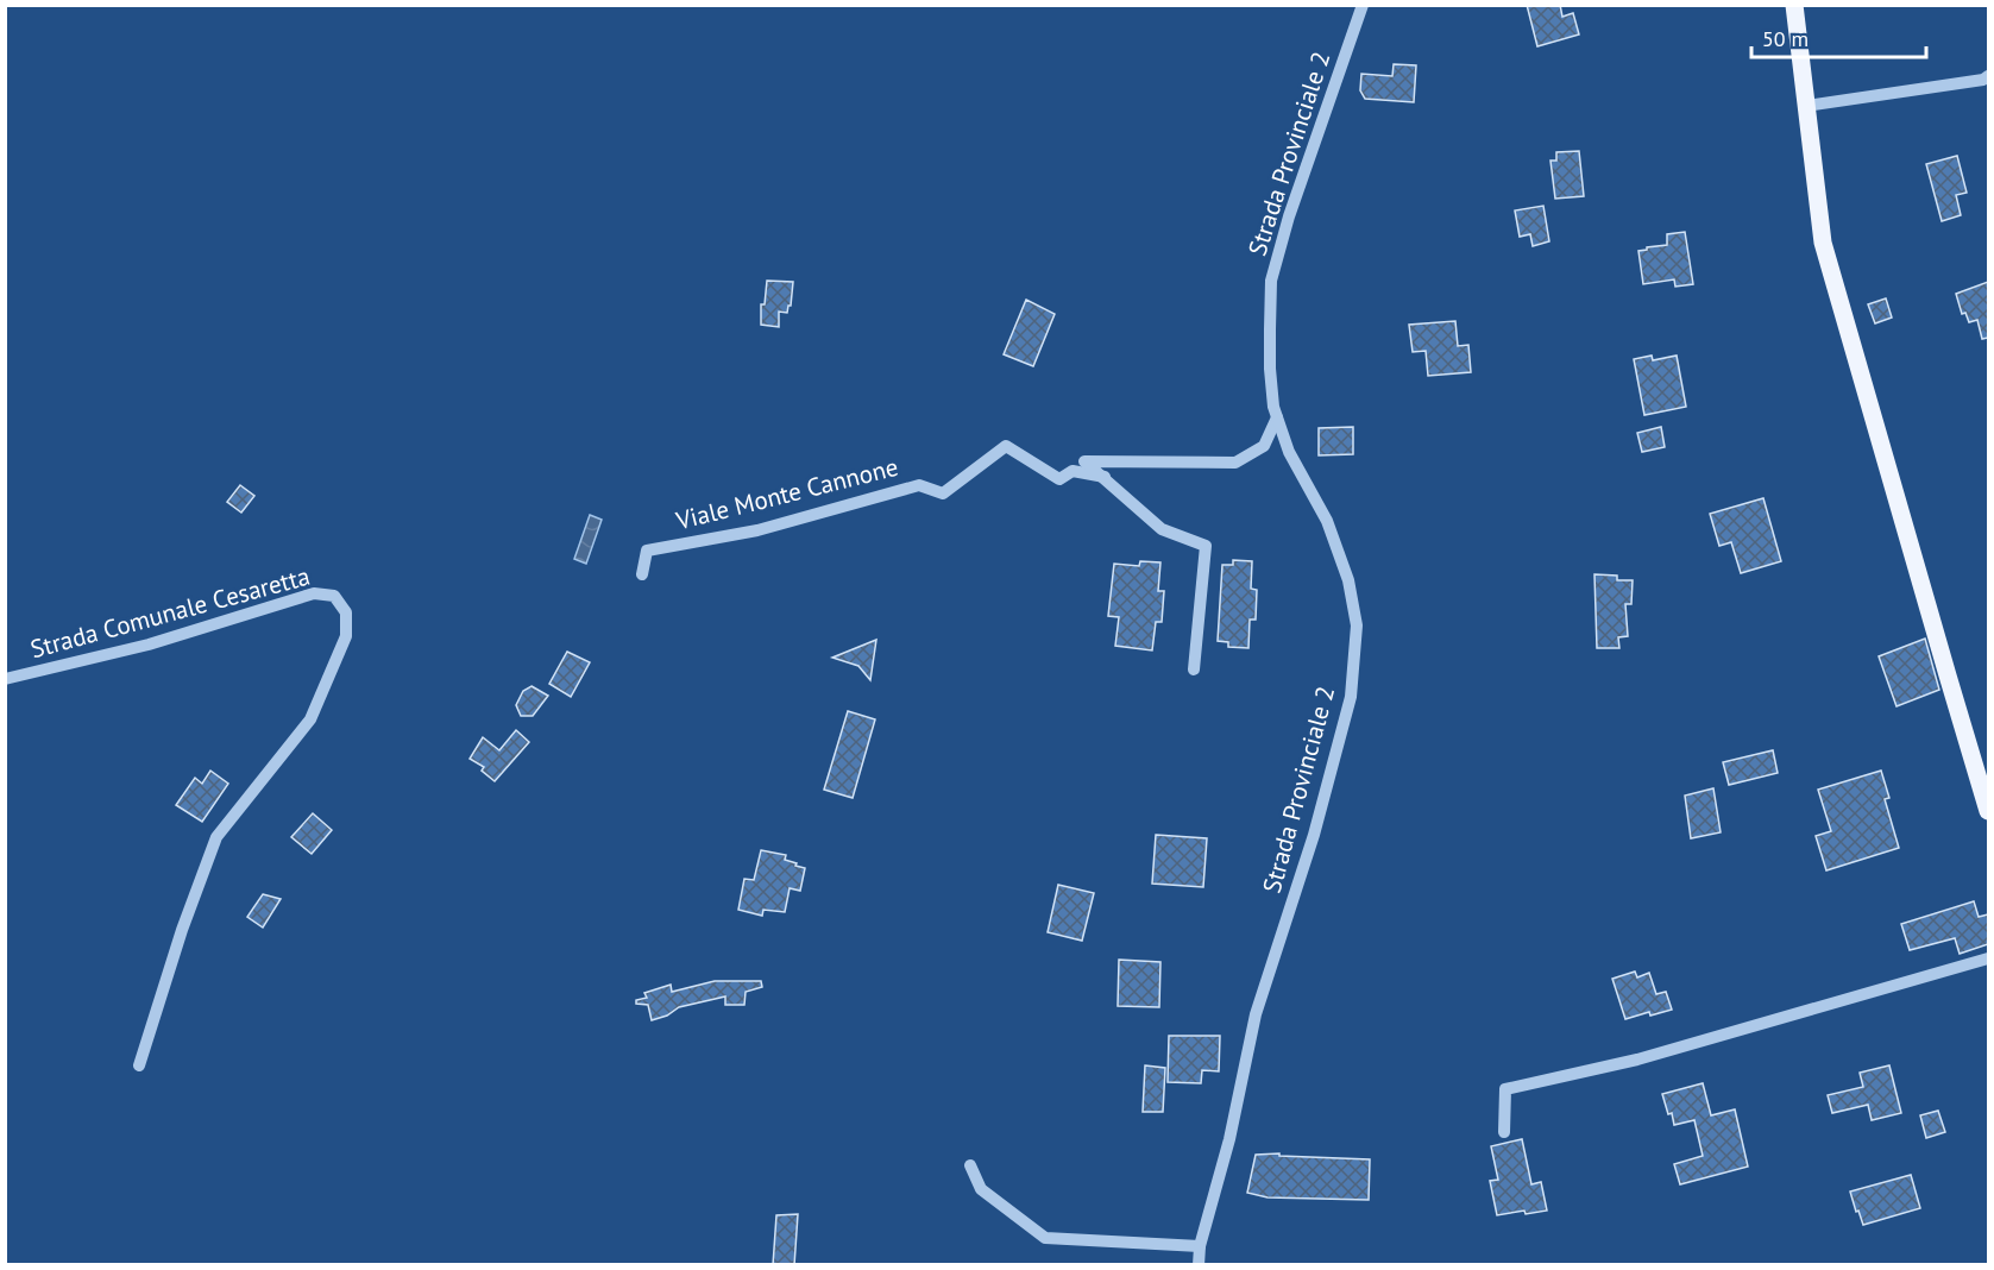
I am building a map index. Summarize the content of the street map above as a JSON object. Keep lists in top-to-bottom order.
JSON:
{
  "streets": {
    "street": ["Strada Provinciale 2", "Viale Monte Cannone", "Strada Comunale Cesaretta"]
  },
  "scale_bar": "50 m"
}
